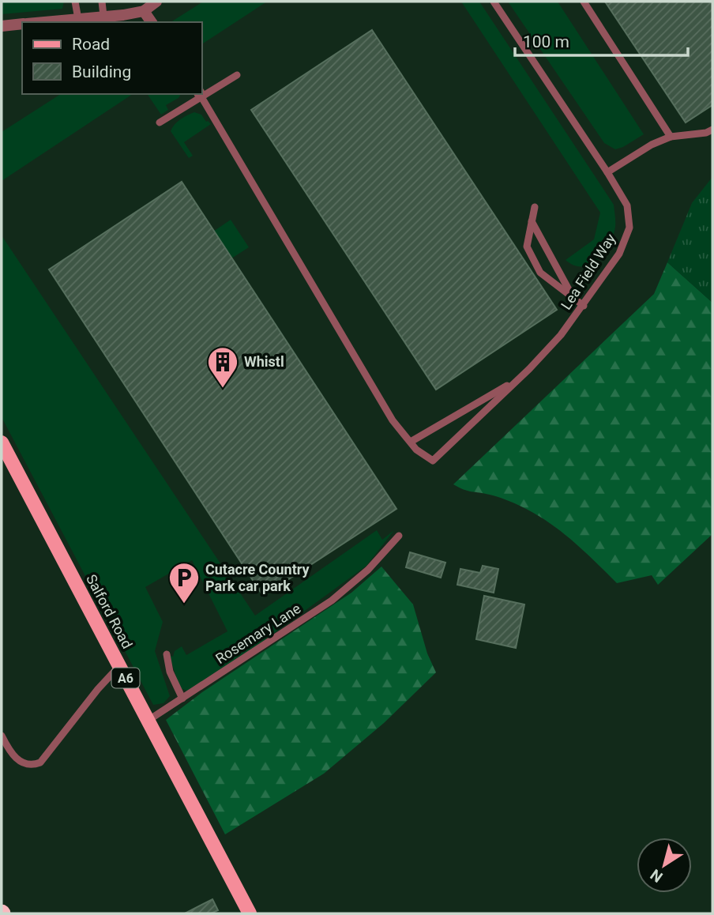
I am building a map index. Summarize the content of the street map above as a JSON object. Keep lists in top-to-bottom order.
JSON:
{
  "streets": {
    "main road": ["Salford Road", "A6"],
    "lane": ["Lea Field Way", "Rosemary Lane"]
  },
  "crossings": [
    ["Salford Road", "Rosemary Lane"]
  ],
  "places": {
    "building": ["Whistl"],
    "parking": ["Cutacre Country Park car park"]
  },
  "legend": ["Road", "Building"],
  "scale_bar": "100 m",
  "north": "bottom left"
}
